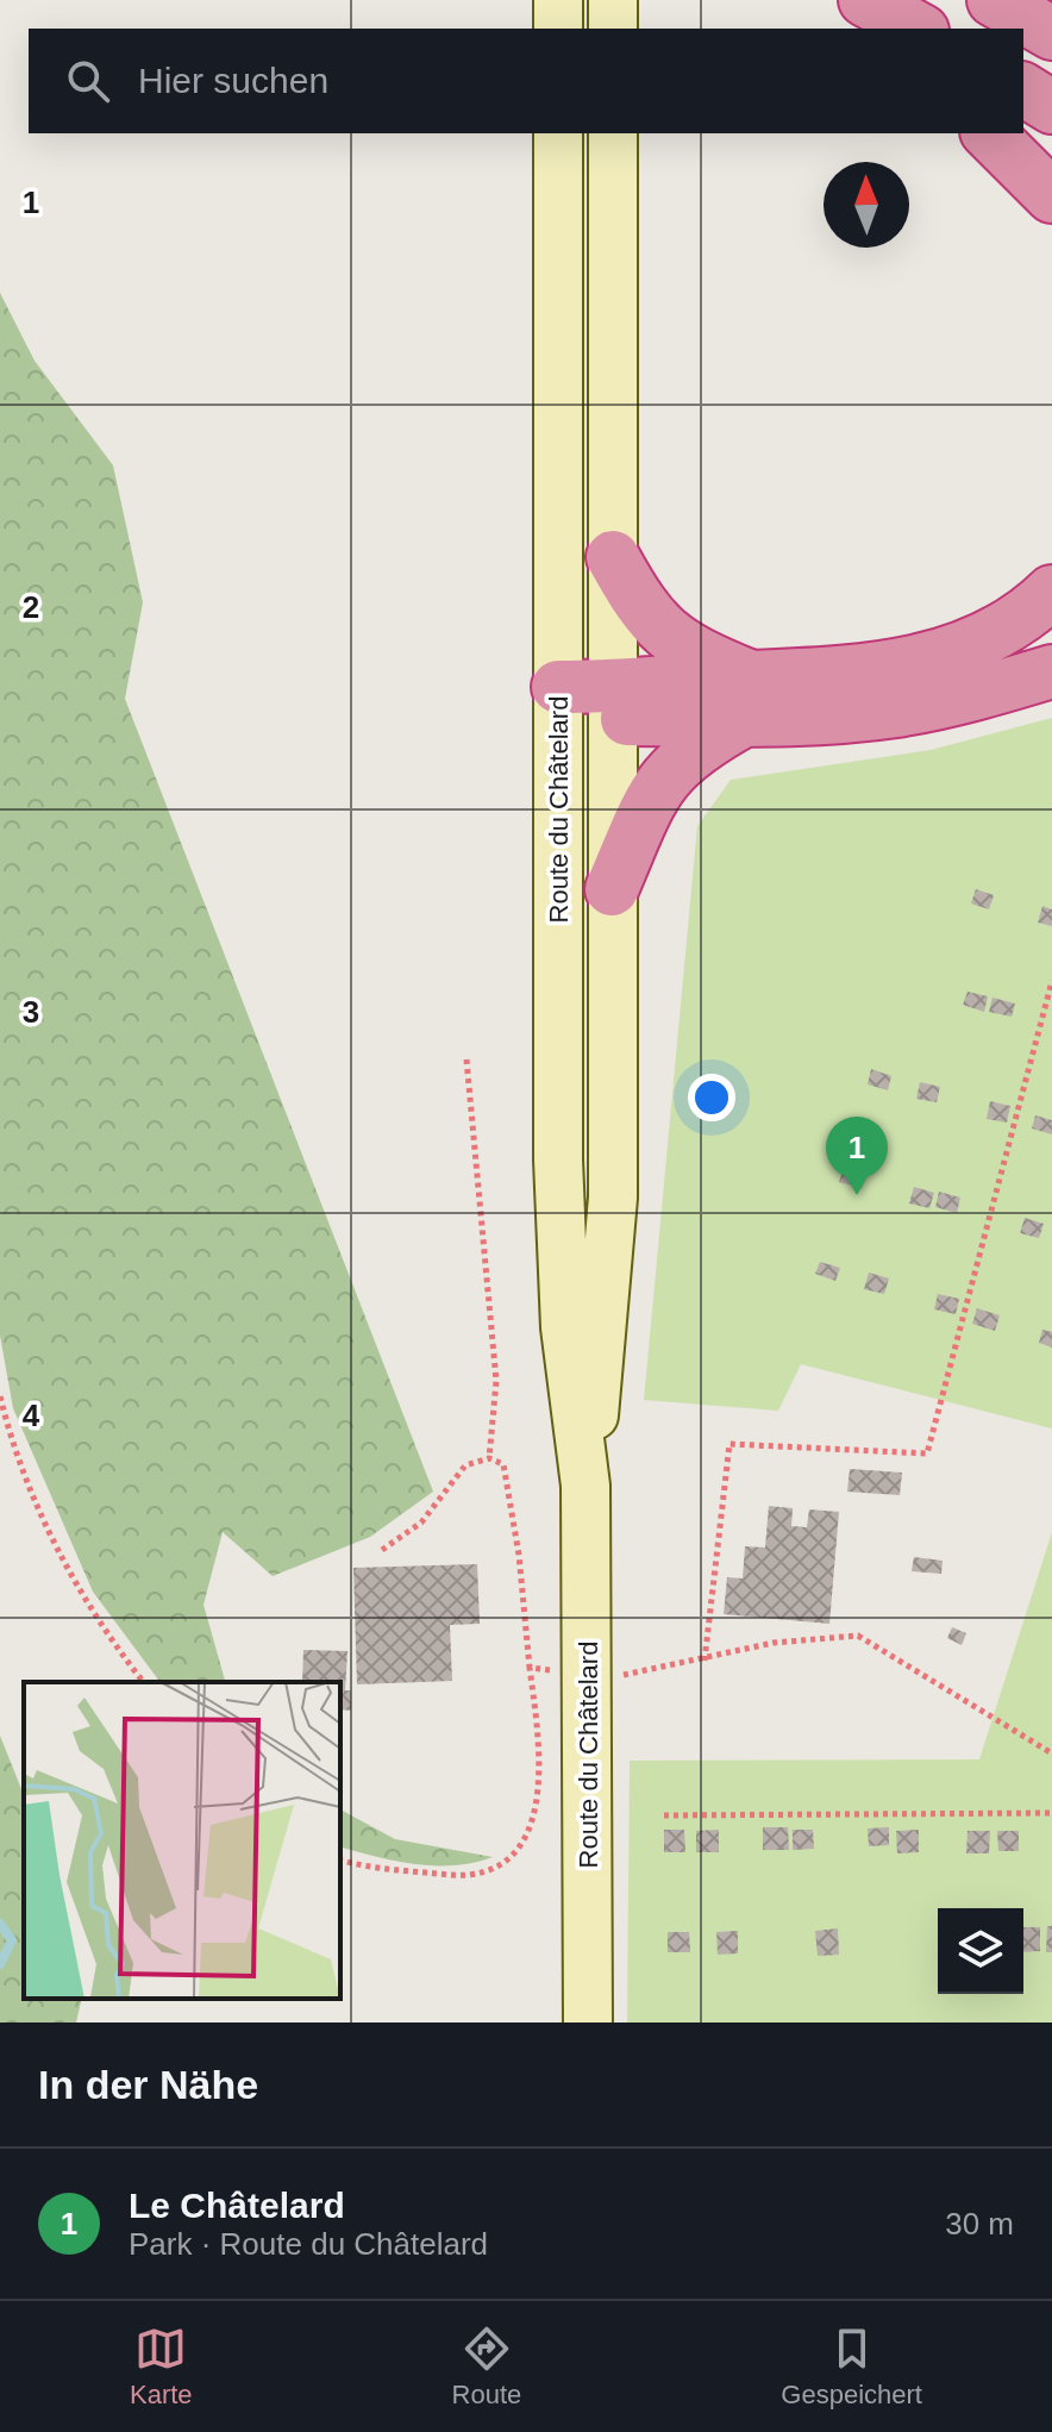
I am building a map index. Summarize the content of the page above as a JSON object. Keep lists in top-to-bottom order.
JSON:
{
  "streets": {
    "main road": ["Route du Châtelard"]
  },
  "north": "top",
  "page": {
    "search": "Hier suchen",
    "pins": "1",
    "heading": "In der Nähe",
    "list": [
      {
        "mark": "1",
        "name": "Le Châtelard",
        "note": "Park · Route du Châtelard",
        "value": "30 m"
      }
    ],
    "nav": ["Karte", "Route", "Gespeichert"]
  },
  "grid": {
    "rows": [
      "1",
      "2",
      "3",
      "4"
    ]
  }
}
